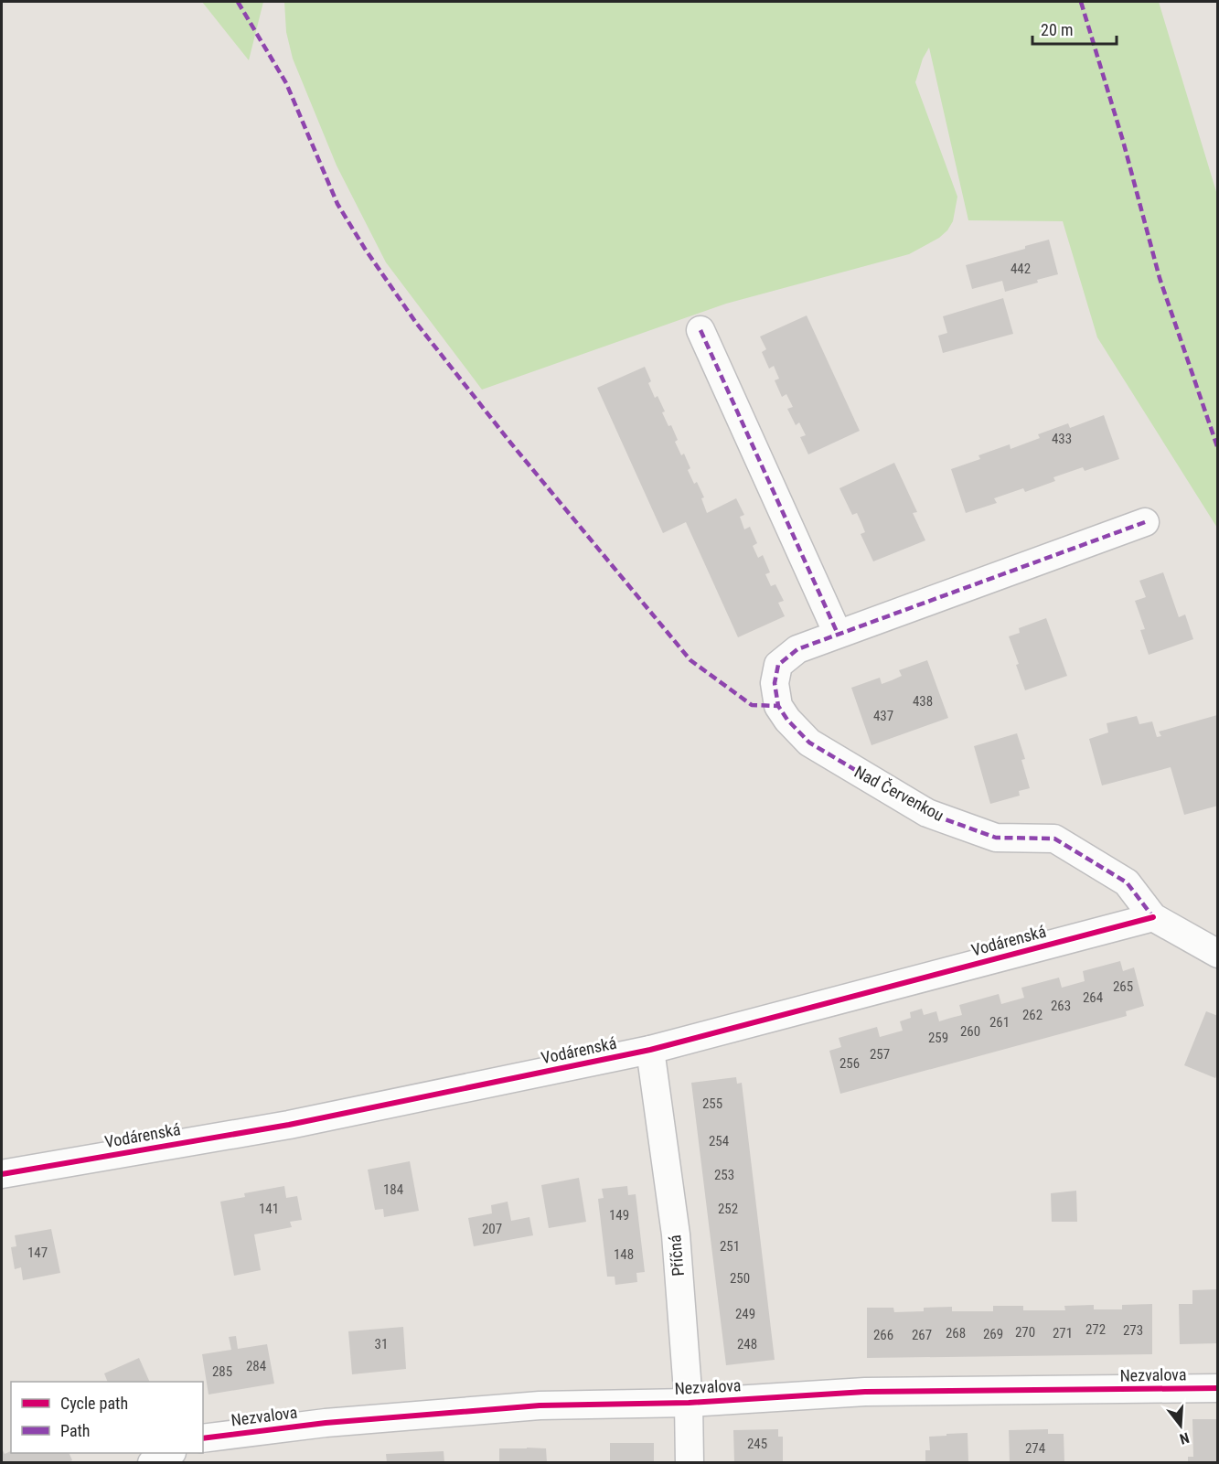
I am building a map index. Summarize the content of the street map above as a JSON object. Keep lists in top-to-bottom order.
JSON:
{
  "streets": {
    "street": [
      "Nad Červenkou",
      "Vodárenská",
      "Příčná",
      "Nezvalova"
    ]
  },
  "crossings": [
    ["Nad Červenkou", "Vodárenská"],
    ["Vodárenská", "Příčná"],
    ["Příčná", "Nezvalova"]
  ],
  "house_numbers": [
    "442",
    "433",
    "438",
    "437",
    "265",
    "264",
    "263",
    "262",
    "261",
    "260",
    "259",
    "257",
    "256",
    "255",
    "254",
    "253",
    "184",
    "141",
    "252",
    "149",
    "207",
    "251",
    "147",
    "148",
    "250",
    "249",
    "272",
    "273",
    "270",
    "268",
    "271",
    "269",
    "266",
    "267",
    "31",
    "248",
    "284",
    "285",
    "245",
    "274"
  ],
  "legend": ["Cycle path", "Path"],
  "scale_bar": "20 m",
  "north": "bottom"
}
